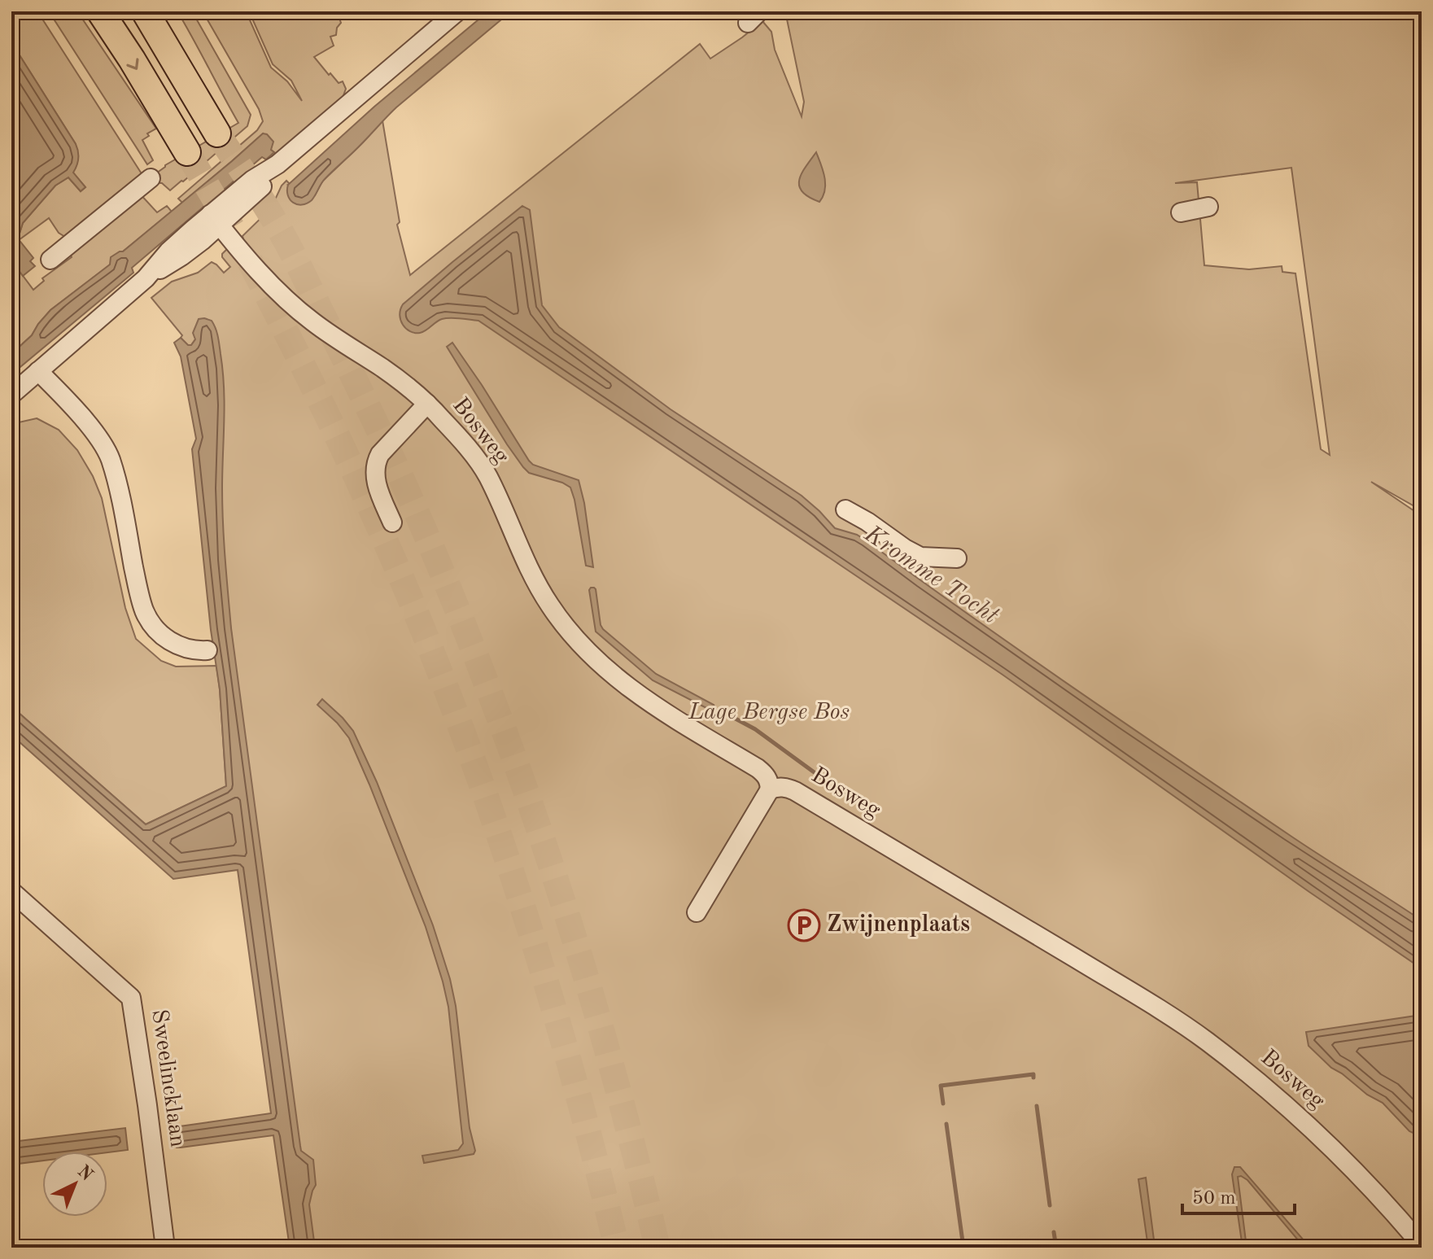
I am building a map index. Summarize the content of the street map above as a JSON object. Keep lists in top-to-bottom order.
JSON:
{
  "streets": {
    "street": ["Bosweg", "Sweelincklaan"]
  },
  "water": ["Kromme Tocht"],
  "parks": ["Lage Bergse Bos"],
  "places": {
    "parking": ["Zwijnenplaats"]
  },
  "scale_bar": "50 m",
  "north": "top right"
}
